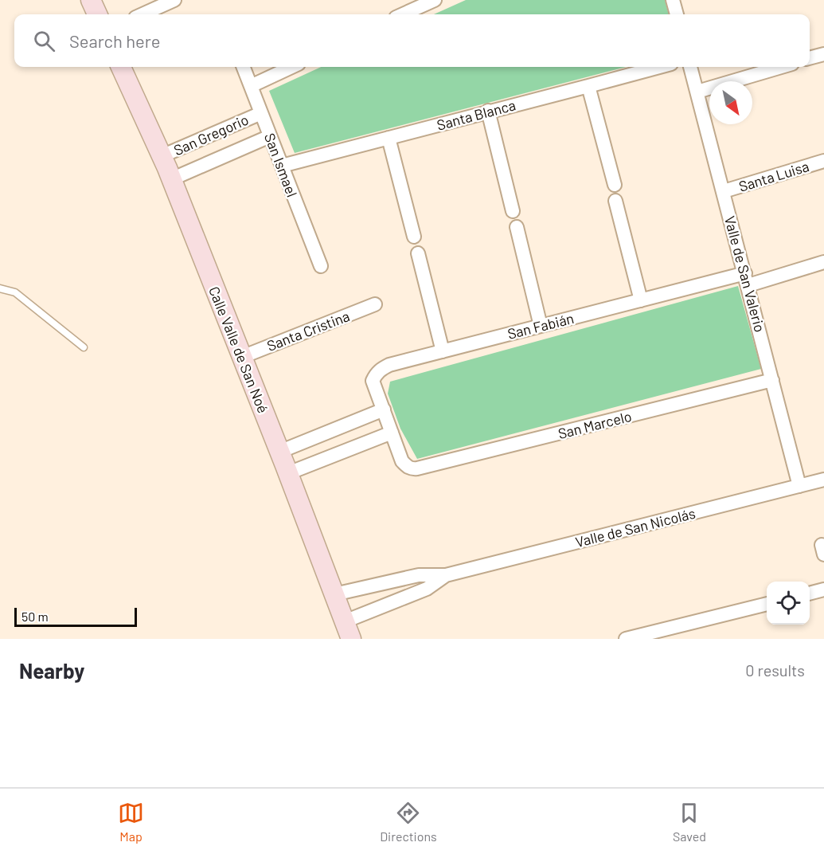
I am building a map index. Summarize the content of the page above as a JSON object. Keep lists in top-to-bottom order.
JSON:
{
  "streets": {
    "street": [
      "Santa Blanca",
      "San Gregorio",
      "San Ismael",
      "Santa Luisa",
      "Valle de San Valerio",
      "San Fabián",
      "Santa Cristina",
      "Calle Valle de San Noé",
      "San Marcelo",
      "Valle de San Nicolás"
    ]
  },
  "crossings": [
    ["Santa Blanca", "San Ismael"],
    ["San Gregorio", "San Ismael"],
    ["San Gregorio", "Calle Valle de San Noé"],
    ["Santa Luisa", "Valle de San Valerio"],
    ["Valle de San Valerio", "San Fabián"],
    ["Valle de San Valerio", "San Marcelo"],
    ["Valle de San Valerio", "Valle de San Nicolás"],
    ["San Fabián", "San Marcelo"],
    ["Santa Cristina", "Calle Valle de San Noé"],
    ["Calle Valle de San Noé", "Valle de San Nicolás"]
  ],
  "scale_bar": "50 m",
  "north": "bottom right",
  "page": {
    "search": "Search here",
    "scale": "50 m",
    "heading": ["Nearby", "0 results"],
    "nav": ["Map", "Directions", "Saved"]
  }
}
